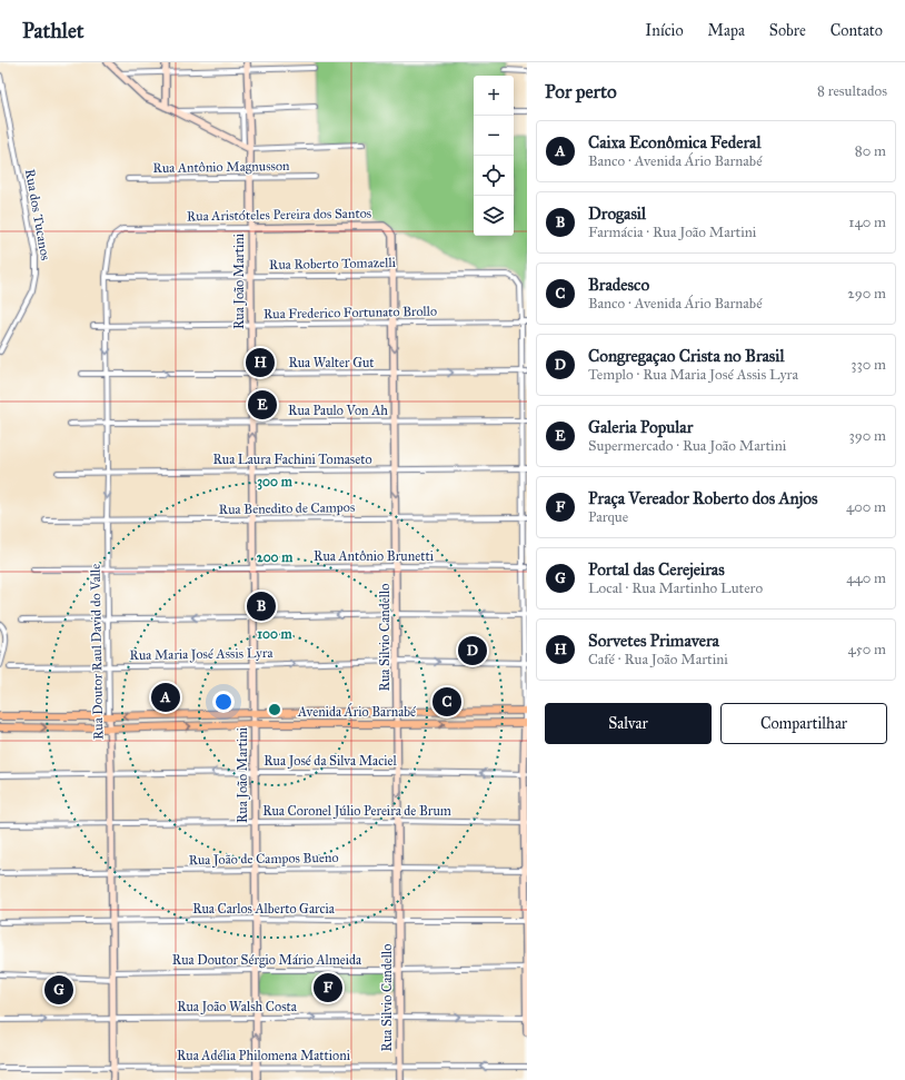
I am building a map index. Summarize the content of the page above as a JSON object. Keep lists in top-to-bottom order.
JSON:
{
  "streets": {
    "main road": ["Avenida Ário Barnabé"],
    "street": [
      "Rua Antônio Magnusson",
      "Rua dos Tucanos",
      "Rua Aristóteles Pereira dos Santos",
      "Rua Roberto Tomazelli",
      "Rua João Martini",
      "Rua Frederico Fortunato Brollo",
      "Rua Walter Gut",
      "Rua Paulo Von Ah",
      "Rua Laura Fachini Tomaseto",
      "Rua Benedito de Campos",
      "Rua Antônio Brunetti",
      "Rua Silvio Candello",
      "Rua Doutor Raul David do Valle",
      "Rua Maria José Assis Lyra",
      "Rua José da Silva Maciel",
      "Rua Coronel Júlio Pereira de Brum",
      "Rua João de Campos Bueno",
      "Rua Carlos Alberto Garcia",
      "Rua Doutor Sérgio Mário Almeida",
      "Rua João Walsh Costa",
      "Rua Adélia Philomena Mattioni"
    ]
  },
  "crossings": [
    ["Rua Antônio Magnusson", "Rua João Martini"],
    ["Rua Aristóteles Pereira dos Santos", "Rua Roberto Tomazelli"],
    ["Rua Aristóteles Pereira dos Santos", "Rua João Martini"],
    ["Rua Aristóteles Pereira dos Santos", "Rua Silvio Candello"],
    ["Rua Aristóteles Pereira dos Santos", "Rua Doutor Raul David do Valle"],
    ["Rua Roberto Tomazelli", "Rua João Martini"],
    ["Rua Roberto Tomazelli", "Rua Frederico Fortunato Brollo"],
    ["Rua Roberto Tomazelli", "Rua Walter Gut"],
    ["Rua Roberto Tomazelli", "Rua Paulo Von Ah"],
    ["Rua Roberto Tomazelli", "Rua Laura Fachini Tomaseto"],
    ["Rua Roberto Tomazelli", "Rua Benedito de Campos"],
    ["Rua Roberto Tomazelli", "Rua Antônio Brunetti"],
    ["Rua Roberto Tomazelli", "Rua Silvio Candello"],
    ["Rua Roberto Tomazelli", "Rua Doutor Raul David do Valle"],
    ["Rua Roberto Tomazelli", "Rua Maria José Assis Lyra"],
    ["Rua Roberto Tomazelli", "Avenida Ário Barnabé"],
    ["Rua João Martini", "Rua Frederico Fortunato Brollo"],
    ["Rua João Martini", "Rua Walter Gut"],
    ["Rua João Martini", "Rua Paulo Von Ah"],
    ["Rua João Martini", "Rua Laura Fachini Tomaseto"],
    ["Rua João Martini", "Rua Benedito de Campos"],
    ["Rua João Martini", "Rua Antônio Brunetti"],
    ["Rua João Martini", "Rua Maria José Assis Lyra"],
    ["Rua João Martini", "Avenida Ário Barnabé"],
    ["Rua João Martini", "Rua José da Silva Maciel"],
    ["Rua João Martini", "Rua Coronel Júlio Pereira de Brum"],
    ["Rua João Martini", "Rua João de Campos Bueno"],
    ["Rua João Martini", "Rua Carlos Alberto Garcia"],
    ["Rua João Martini", "Rua Doutor Sérgio Mário Almeida"],
    ["Rua João Martini", "Rua João Walsh Costa"],
    ["Rua João Martini", "Rua Adélia Philomena Mattioni"],
    ["Rua Frederico Fortunato Brollo", "Rua Silvio Candello"],
    ["Rua Frederico Fortunato Brollo", "Rua Doutor Raul David do Valle"],
    ["Rua Walter Gut", "Rua Silvio Candello"],
    ["Rua Walter Gut", "Rua Doutor Raul David do Valle"],
    ["Rua Paulo Von Ah", "Rua Silvio Candello"],
    ["Rua Paulo Von Ah", "Rua Doutor Raul David do Valle"],
    ["Rua Laura Fachini Tomaseto", "Rua Silvio Candello"],
    ["Rua Laura Fachini Tomaseto", "Rua Doutor Raul David do Valle"],
    ["Rua Benedito de Campos", "Rua Silvio Candello"],
    ["Rua Benedito de Campos", "Rua Doutor Raul David do Valle"],
    ["Rua Antônio Brunetti", "Rua Silvio Candello"],
    ["Rua Antônio Brunetti", "Rua Doutor Raul David do Valle"],
    ["Rua Silvio Candello", "Rua Maria José Assis Lyra"],
    ["Rua Silvio Candello", "Avenida Ário Barnabé"],
    ["Rua Silvio Candello", "Rua José da Silva Maciel"],
    ["Rua Silvio Candello", "Rua Coronel Júlio Pereira de Brum"],
    ["Rua Silvio Candello", "Rua João de Campos Bueno"],
    ["Rua Silvio Candello", "Rua Carlos Alberto Garcia"],
    ["Rua Silvio Candello", "Rua Doutor Sérgio Mário Almeida"],
    ["Rua Silvio Candello", "Rua João Walsh Costa"],
    ["Rua Silvio Candello", "Rua Adélia Philomena Mattioni"],
    ["Rua Doutor Raul David do Valle", "Rua Maria José Assis Lyra"],
    ["Rua Doutor Raul David do Valle", "Avenida Ário Barnabé"],
    ["Rua Doutor Raul David do Valle", "Rua José da Silva Maciel"],
    ["Rua Doutor Raul David do Valle", "Rua Coronel Júlio Pereira de Brum"],
    ["Rua Doutor Raul David do Valle", "Rua João de Campos Bueno"],
    ["Rua Doutor Raul David do Valle", "Rua Carlos Alberto Garcia"],
    ["Rua Doutor Raul David do Valle", "Rua Doutor Sérgio Mário Almeida"],
    ["Rua Doutor Raul David do Valle", "Rua João Walsh Costa"],
    ["Rua Doutor Raul David do Valle", "Rua Adélia Philomena Mattioni"]
  ],
  "one_way": [
    "Rua Walter Gut",
    "Rua Maria José Assis Lyra",
    "Rua José da Silva Maciel",
    "Rua João Walsh Costa"
  ],
  "page": {
    "header": "Pathlet",
    "nav": [
      "Início",
      "Mapa",
      "Sobre",
      "Contato"
    ],
    "heading": ["Por perto", "8 resultados"],
    "map_buttons": ["+", "−"],
    "list": [
      {
        "mark": "A",
        "name": "Caixa Econômica Federal",
        "note": "Banco · Avenida Ário Barnabé",
        "value": "80 m"
      },
      {
        "mark": "B",
        "name": "Drogasil",
        "note": "Farmácia · Rua João Martini",
        "value": "140 m"
      },
      {
        "mark": "C",
        "name": "Bradesco",
        "note": "Banco · Avenida Ário Barnabé",
        "value": "290 m"
      },
      {
        "mark": "D",
        "name": "Congregaçao Crista no Brasil",
        "note": "Templo · Rua Maria José Assis Lyra",
        "value": "330 m"
      },
      {
        "mark": "E",
        "name": "Galeria Popular",
        "note": "Supermercado · Rua João Martini",
        "value": "390 m"
      },
      {
        "mark": "F",
        "name": "Praça Vereador Roberto dos Anjos",
        "note": "Parque",
        "value": "400 m"
      },
      {
        "mark": "G",
        "name": "Portal das Cerejeiras",
        "note": "Local · Rua Martinho Lutero",
        "value": "440 m"
      },
      {
        "mark": "H",
        "name": "Sorvetes Primavera",
        "note": "Café · Rua João Martini",
        "value": "450 m"
      }
    ],
    "pins": [
      "H",
      "E",
      "B",
      "D",
      "A",
      "C",
      "F",
      "G"
    ],
    "buttons": ["Salvar", "Compartilhar"]
  },
  "rings": ["300 m", "200 m", "100 m"]
}
